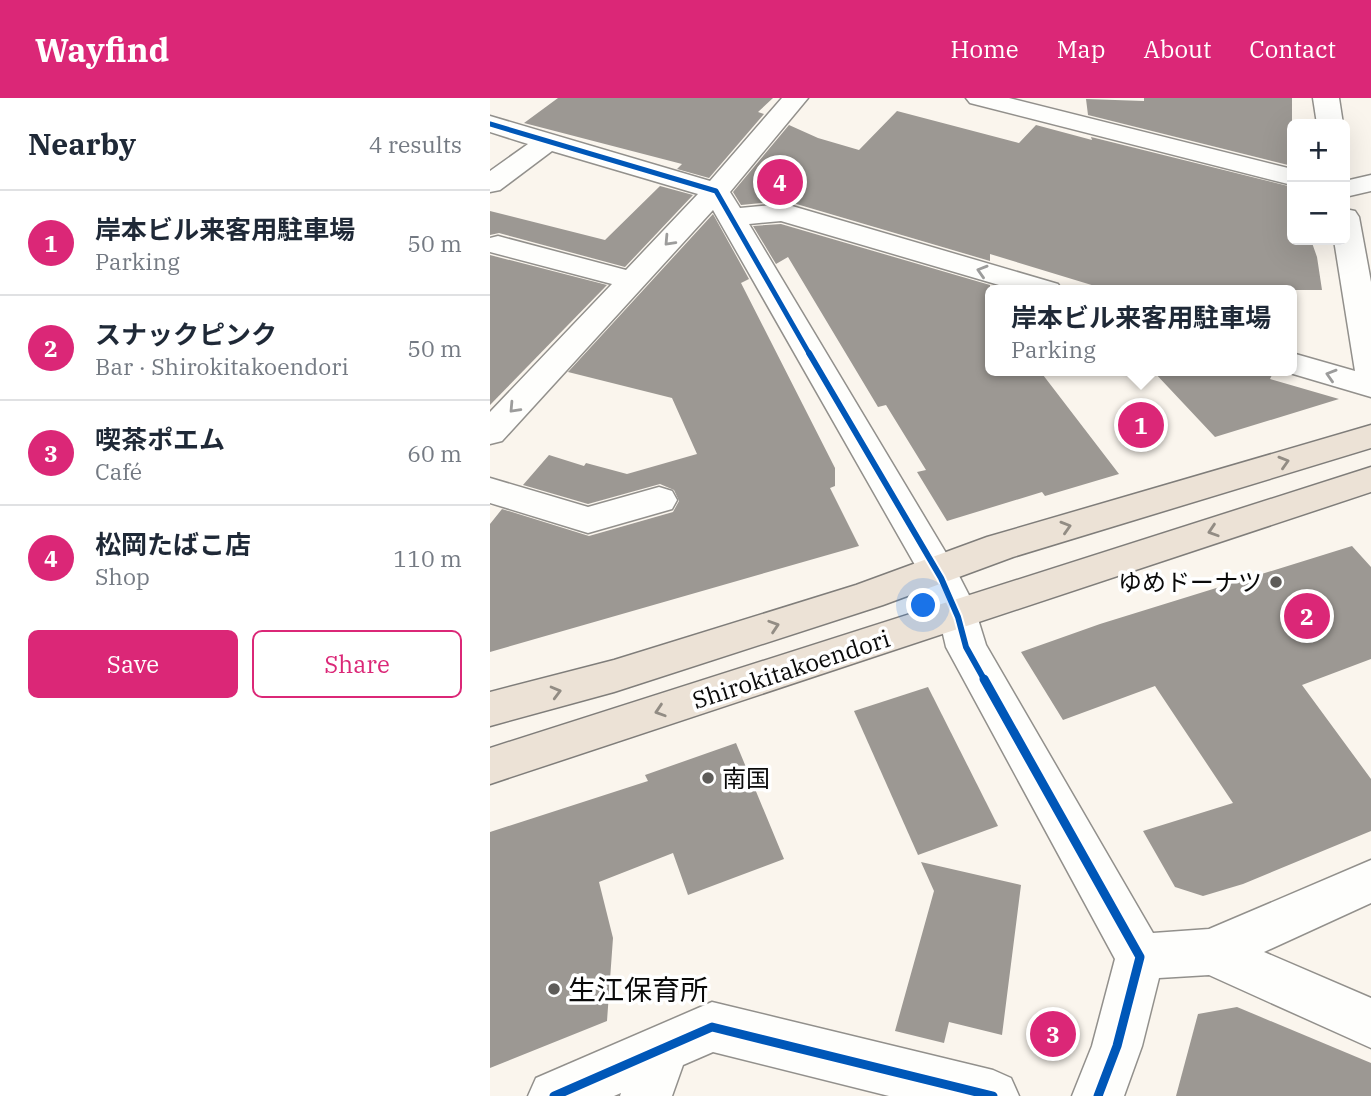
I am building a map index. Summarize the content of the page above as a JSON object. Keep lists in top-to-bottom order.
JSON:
{
  "streets": {
    "main road": ["Shirokitakoendori"]
  },
  "places": ["ゆめドーナツ", "南国", "生江保育所"],
  "page": {
    "header": "Wayfind",
    "nav": [
      "Home",
      "Map",
      "About",
      "Contact"
    ],
    "heading": ["Nearby", "4 results"],
    "map_buttons": ["+", "−"],
    "pins": [
      "4",
      "1",
      "2",
      "3"
    ],
    "list": [
      {
        "mark": "1",
        "name": "岸本ビル来客用駐車場",
        "note": "Parking",
        "value": "50 m"
      },
      {
        "mark": "2",
        "name": "スナックピンク",
        "note": "Bar · Shirokitakoendori",
        "value": "50 m"
      },
      {
        "mark": "3",
        "name": "喫茶ポエム",
        "note": "Café",
        "value": "60 m"
      },
      {
        "mark": "4",
        "name": "松岡たばこ店",
        "note": "Shop",
        "value": "110 m"
      }
    ],
    "popup": ["岸本ビル来客用駐車場", "Parking"],
    "buttons": ["Save", "Share"]
  }
}
